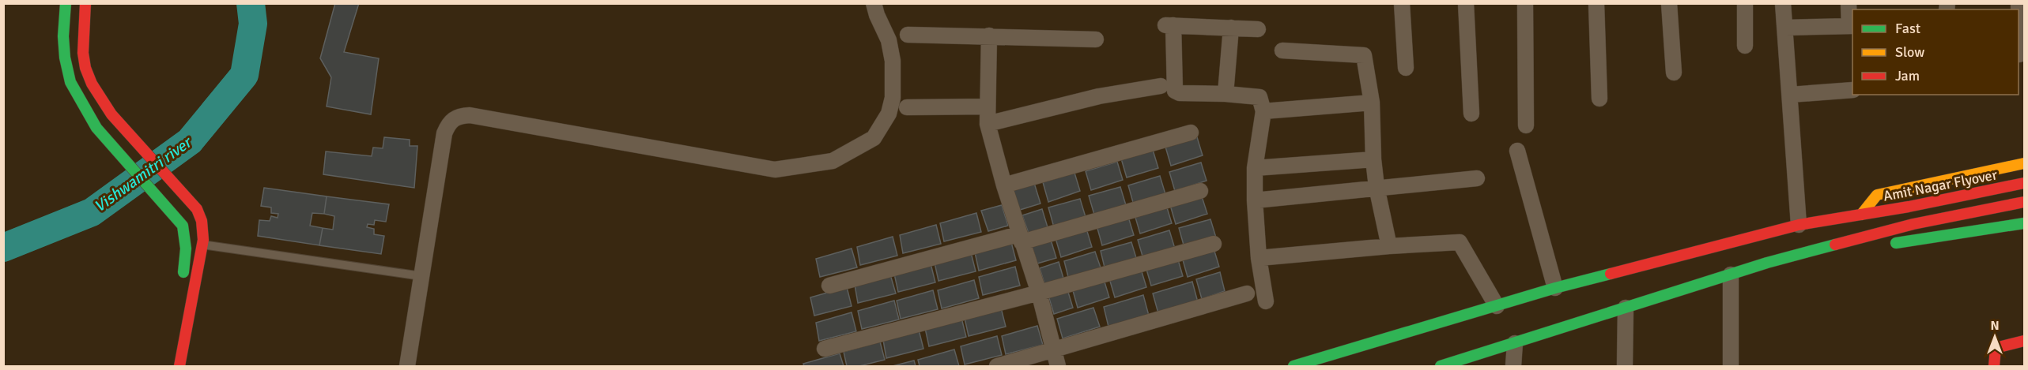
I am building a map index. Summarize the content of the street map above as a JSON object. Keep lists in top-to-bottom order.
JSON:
{
  "streets": {
    "main road": ["Amit Nagar Flyover"]
  },
  "water": ["Vishwamitri river"],
  "legend": ["Fast", "Slow", "Jam"],
  "north": "top"
}
